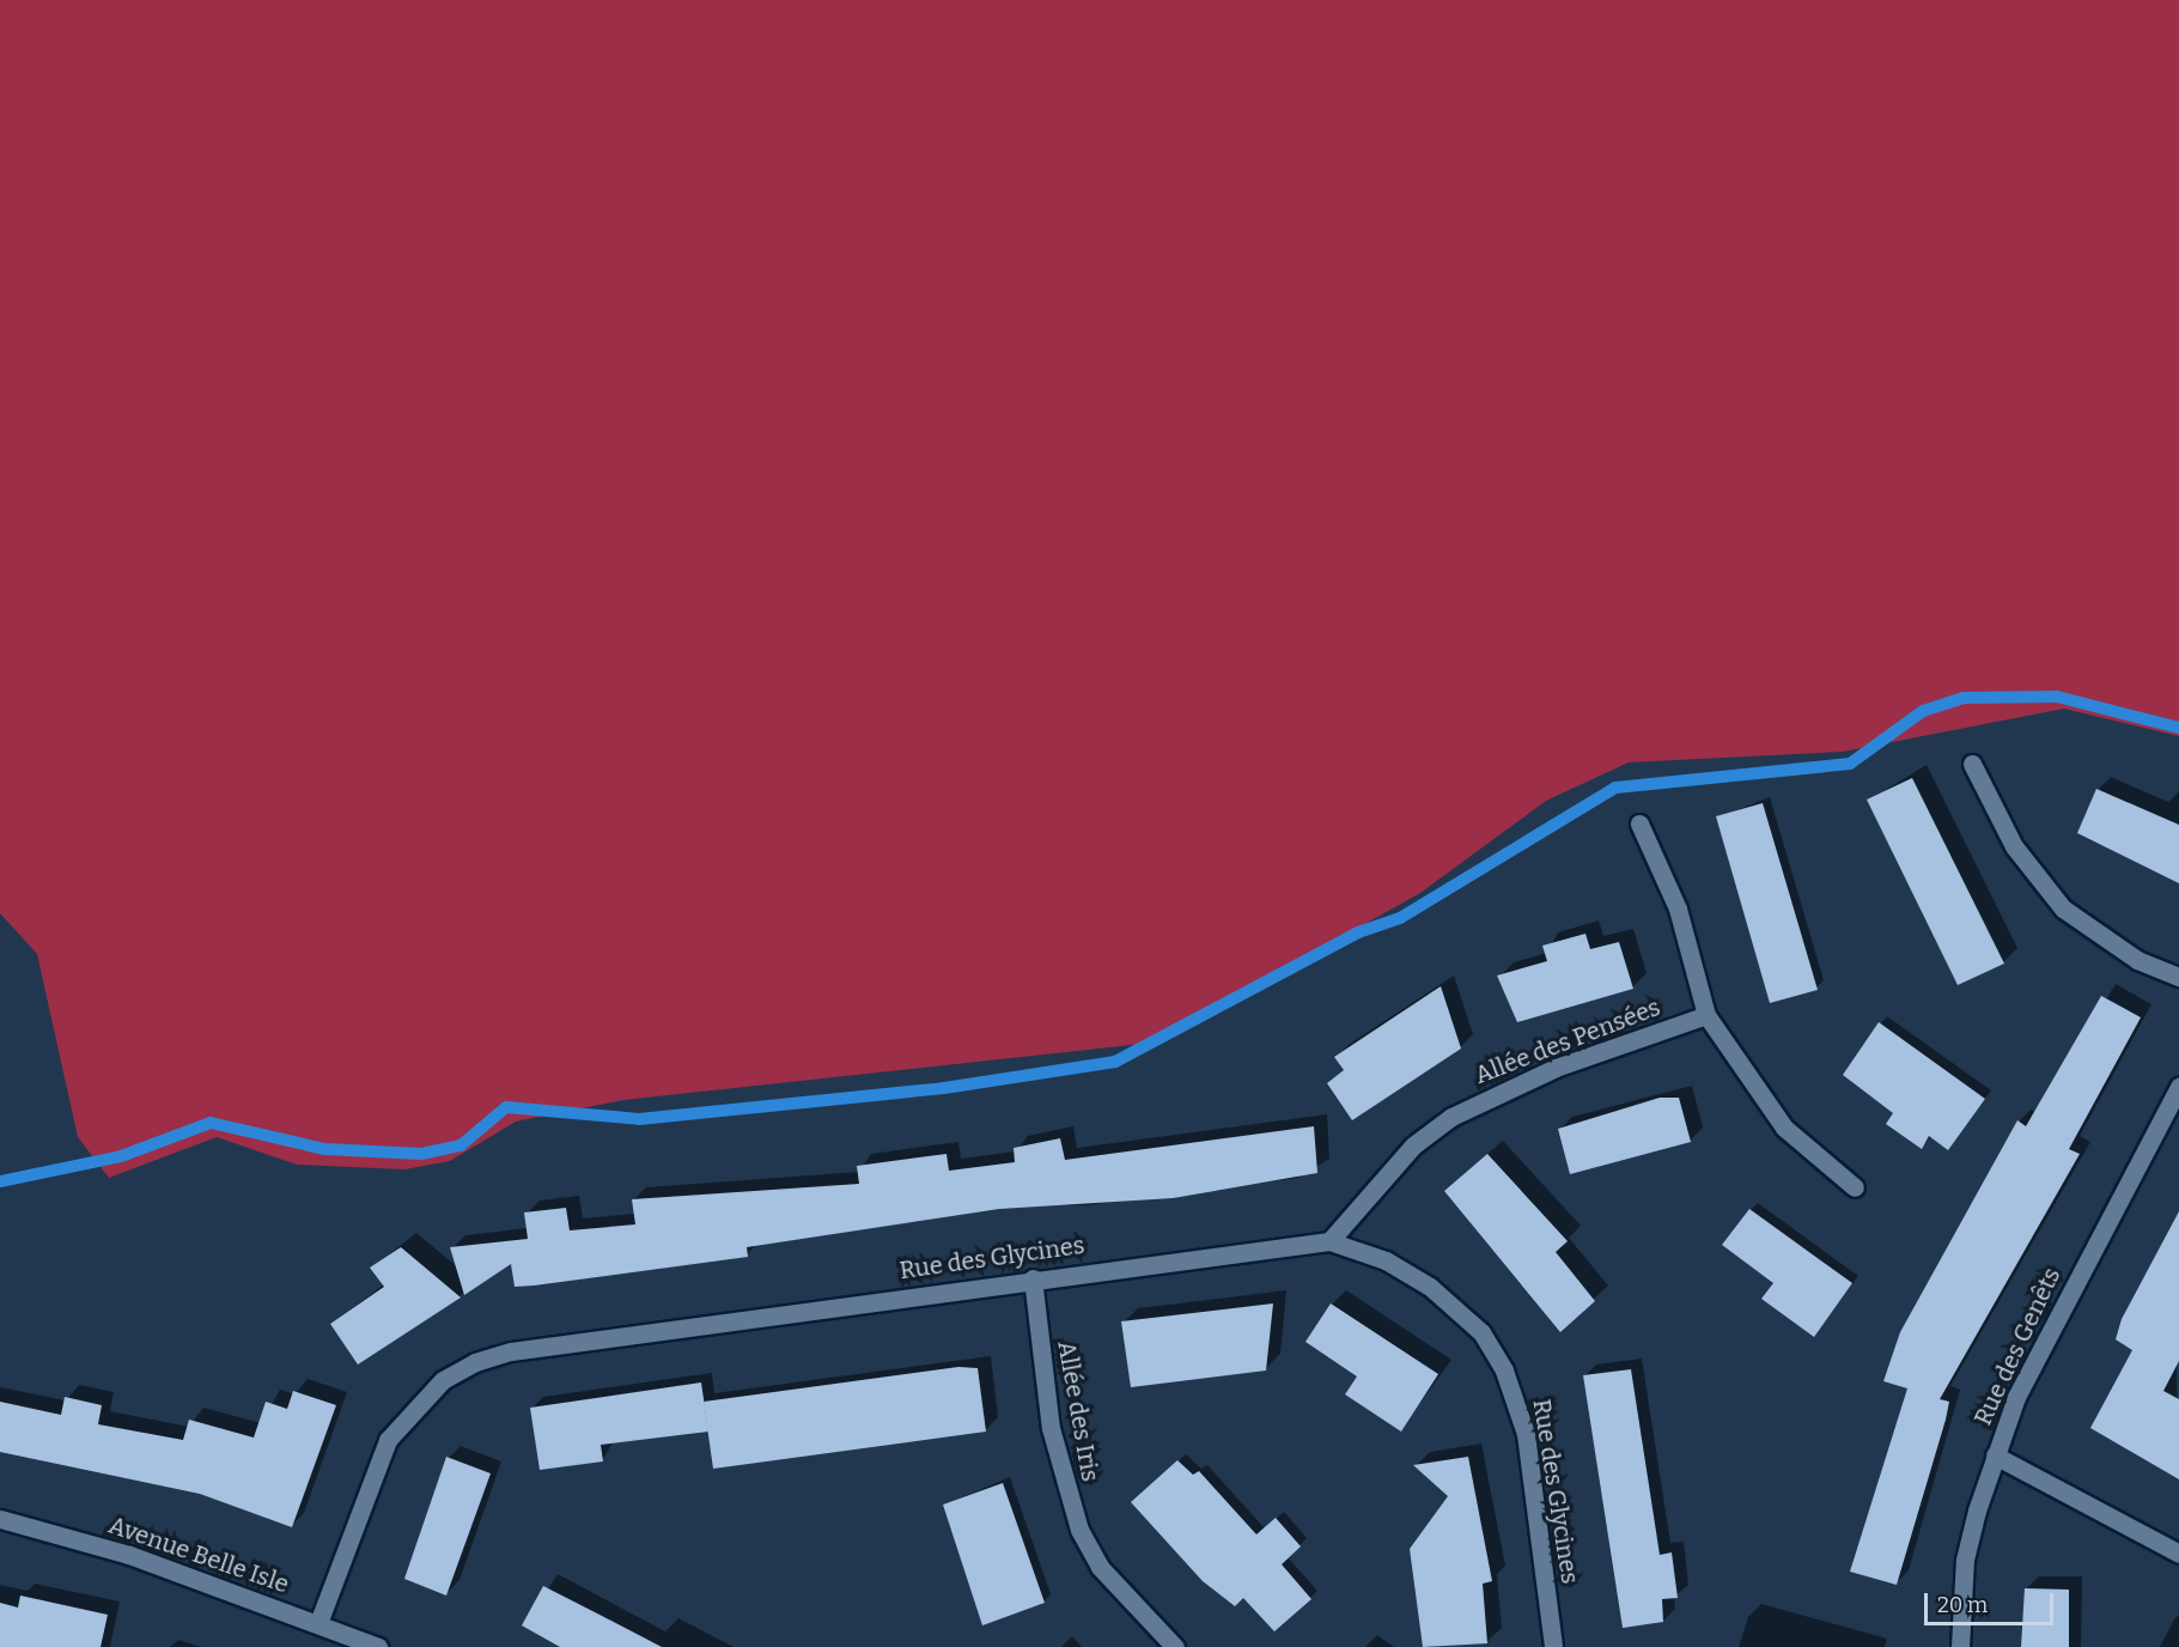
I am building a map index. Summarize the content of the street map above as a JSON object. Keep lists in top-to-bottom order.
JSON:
{
  "streets": {
    "street": [
      "Allée des Pensées",
      "Rue des Glycines",
      "Rue des Genêts",
      "Allée des Iris",
      "Avenue Belle Isle"
    ]
  },
  "crossings": [
    ["Allée des Pensées", "Rue des Glycines"],
    ["Rue des Glycines", "Allée des Iris"],
    ["Rue des Glycines", "Avenue Belle Isle"]
  ],
  "scale_bar": "20 m"
}
